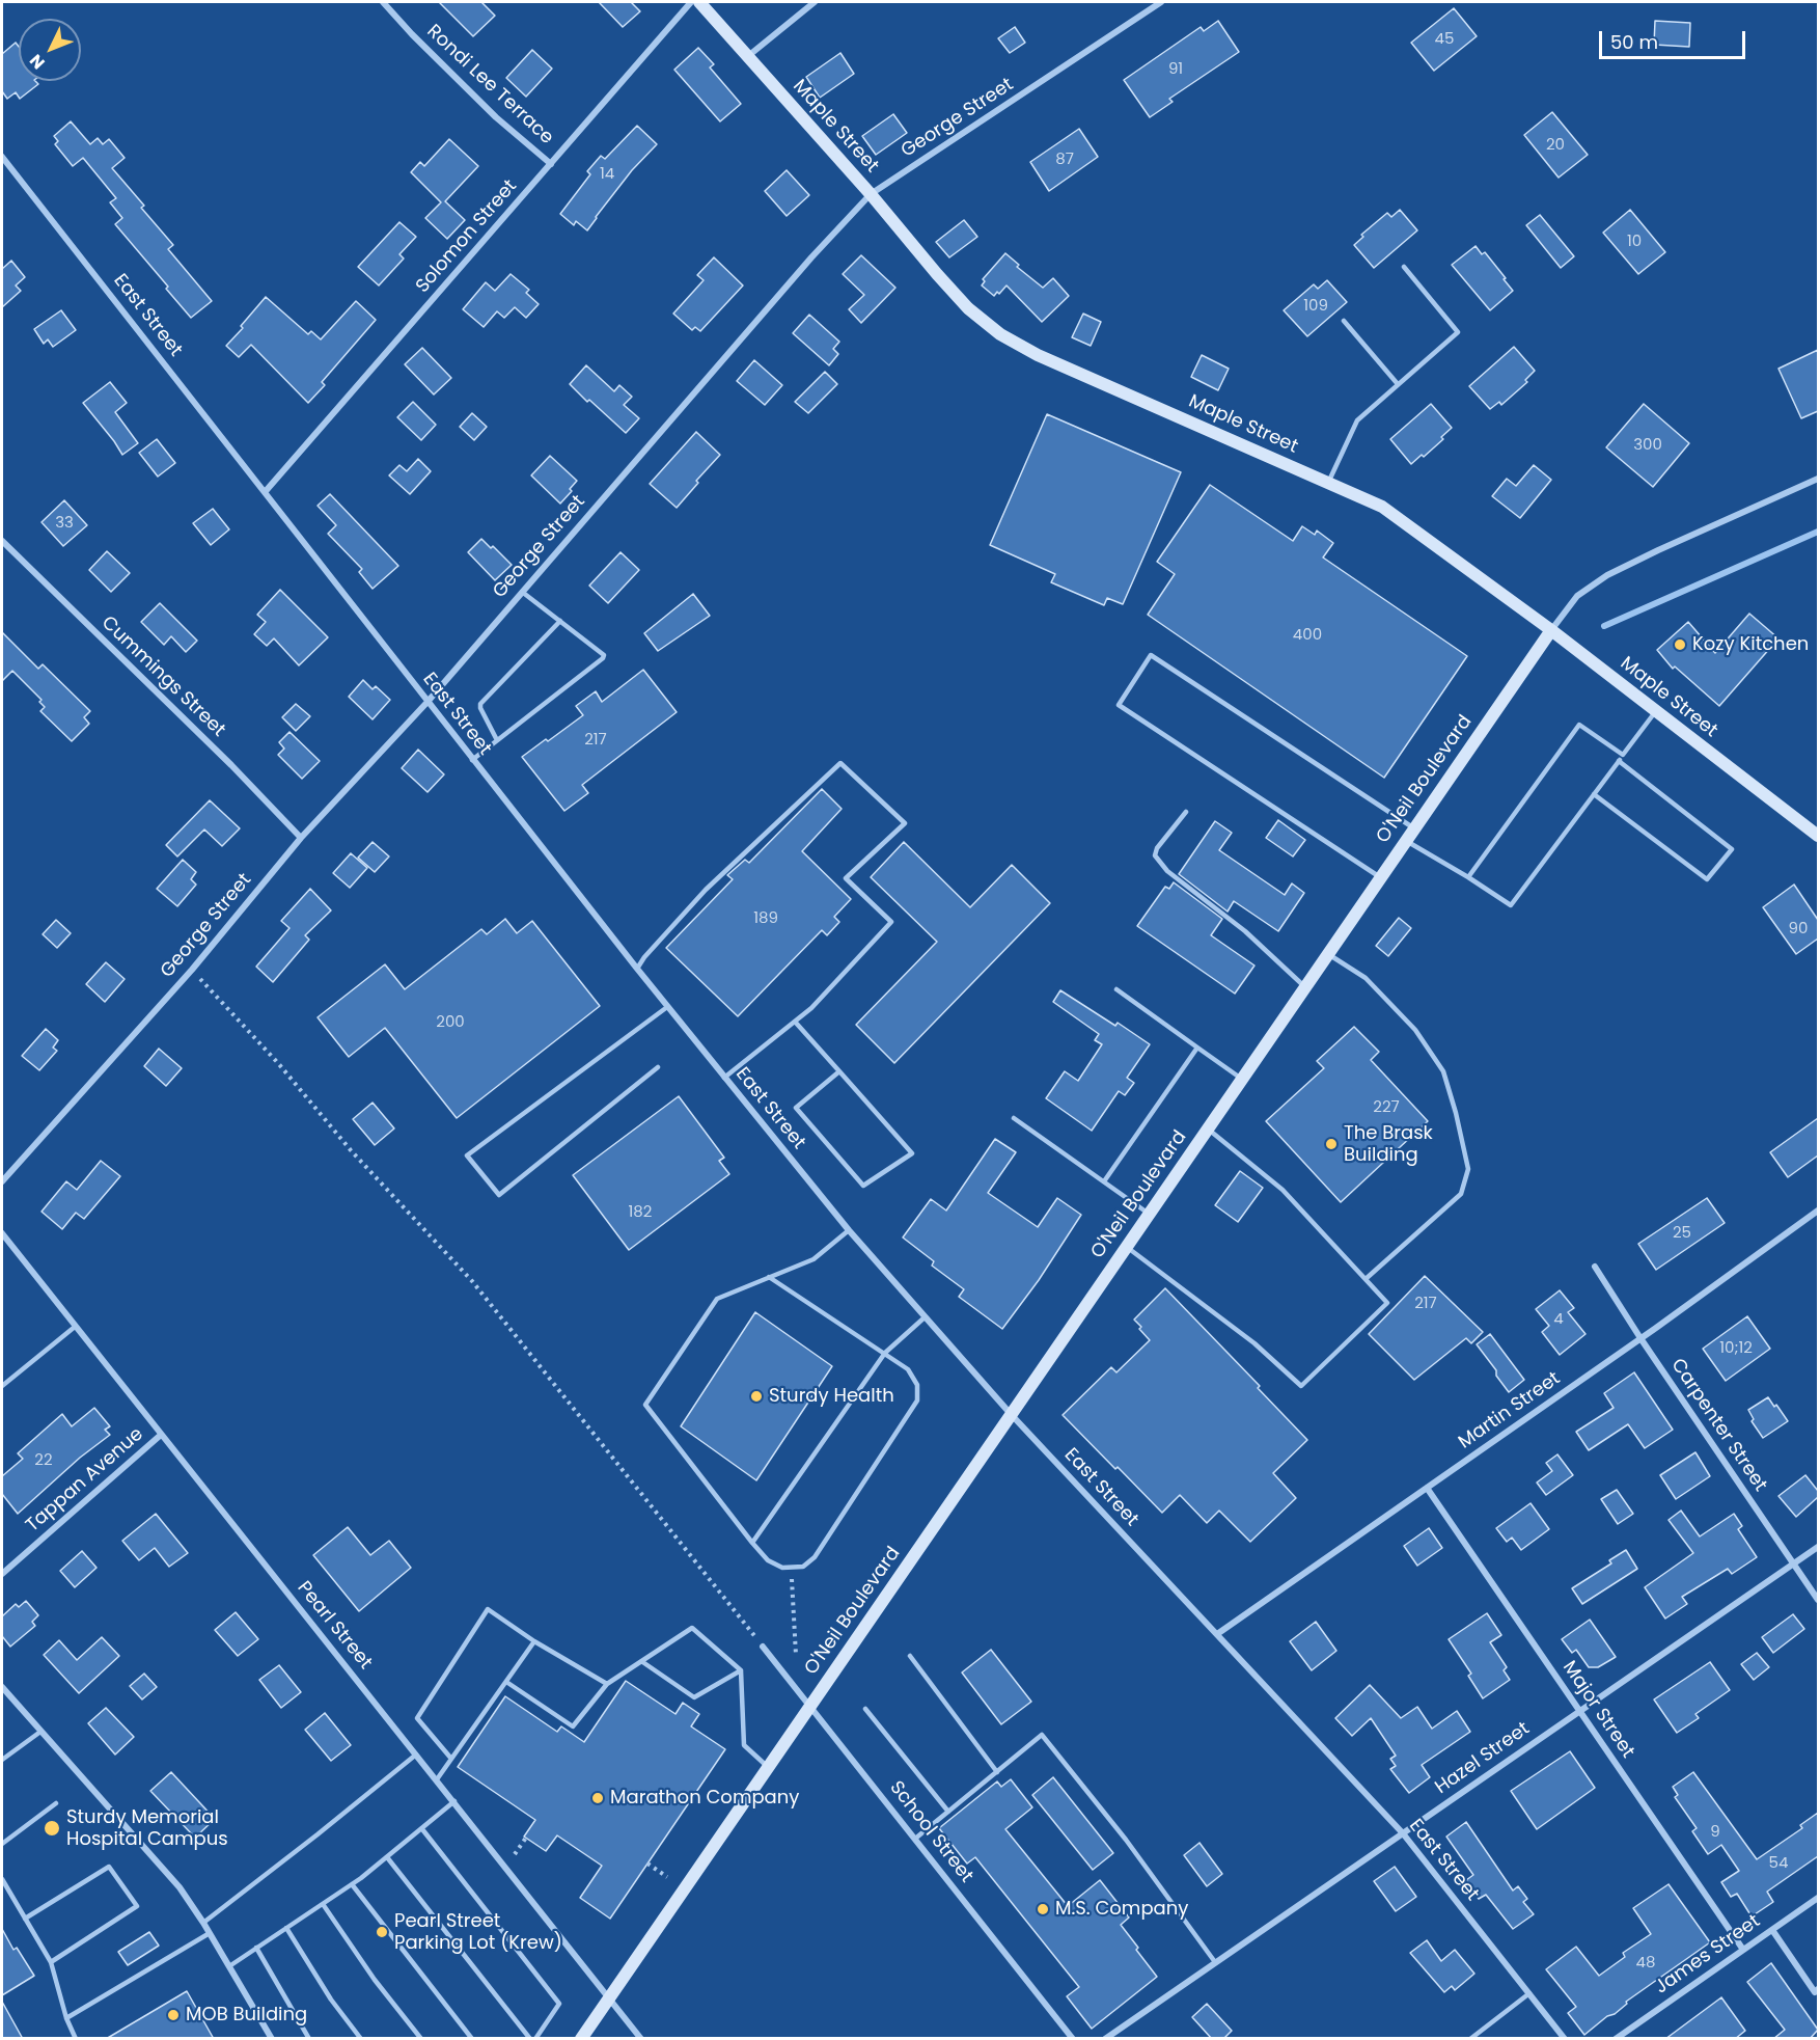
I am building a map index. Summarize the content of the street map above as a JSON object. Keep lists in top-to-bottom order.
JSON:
{
  "streets": {
    "main road": ["Maple Street", "O'Neil Boulevard"],
    "street": [
      "Rondi Lee Terrace",
      "George Street",
      "Solomon Street",
      "East Street",
      "Cummings Street",
      "Martin Street",
      "Carpenter Street",
      "Tappan Avenue",
      "Pearl Street",
      "Major Street",
      "Hazel Street",
      "School Street",
      "James Street"
    ]
  },
  "crossings": [
    ["Rondi Lee Terrace", "Solomon Street"],
    ["George Street", "Maple Street"],
    ["George Street", "East Street"],
    ["George Street", "Cummings Street"],
    ["Maple Street", "O'Neil Boulevard"],
    ["Solomon Street", "East Street"],
    ["East Street", "O'Neil Boulevard"],
    ["East Street", "Martin Street"],
    ["East Street", "Hazel Street"],
    ["O'Neil Boulevard", "Pearl Street"],
    ["O'Neil Boulevard", "School Street"],
    ["Martin Street", "Carpenter Street"],
    ["Martin Street", "Major Street"],
    ["Carpenter Street", "Hazel Street"],
    ["Tappan Avenue", "Pearl Street"],
    ["Major Street", "Hazel Street"],
    ["Major Street", "James Street"]
  ],
  "places": [
    "Kozy Kitchen",
    "The Brask Building",
    "Sturdy Health",
    "Marathon Company",
    "Sturdy Memorial Hospital Campus",
    "M.S. Company",
    "Pearl Street Parking Lot (Krew)",
    "MOB Building"
  ],
  "house_numbers": [
    "45",
    "91",
    "20",
    "87",
    "14",
    "10",
    "109",
    "300",
    "33",
    "400",
    "217",
    "189",
    "90",
    "200",
    "227",
    "182",
    "25",
    "217",
    "4",
    "10;12",
    "22",
    "9",
    "54",
    "48"
  ],
  "scale_bar": "50 m",
  "north": "bottom left"
}
